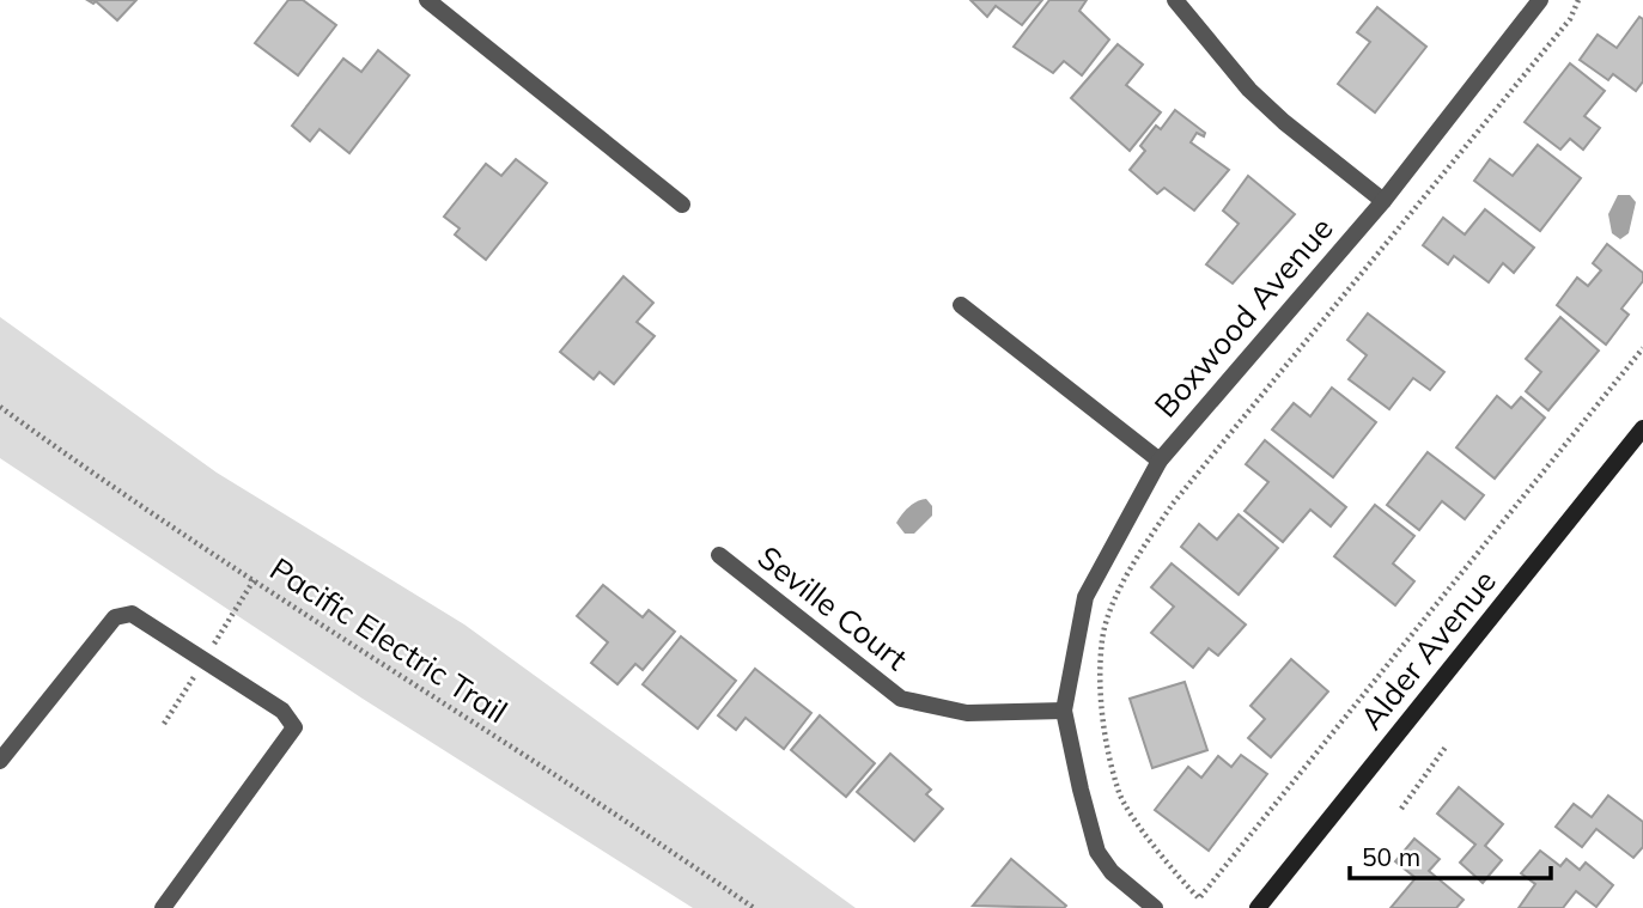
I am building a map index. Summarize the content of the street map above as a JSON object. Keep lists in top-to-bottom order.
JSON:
{
  "streets": {
    "main road": ["Alder Avenue"],
    "street": ["Boxwood Avenue", "Seville Court"],
    "path": ["Pacific Electric Trail"]
  },
  "crossings": [
    ["Boxwood Avenue", "Seville Court"]
  ],
  "scale_bar": "50 m"
}
